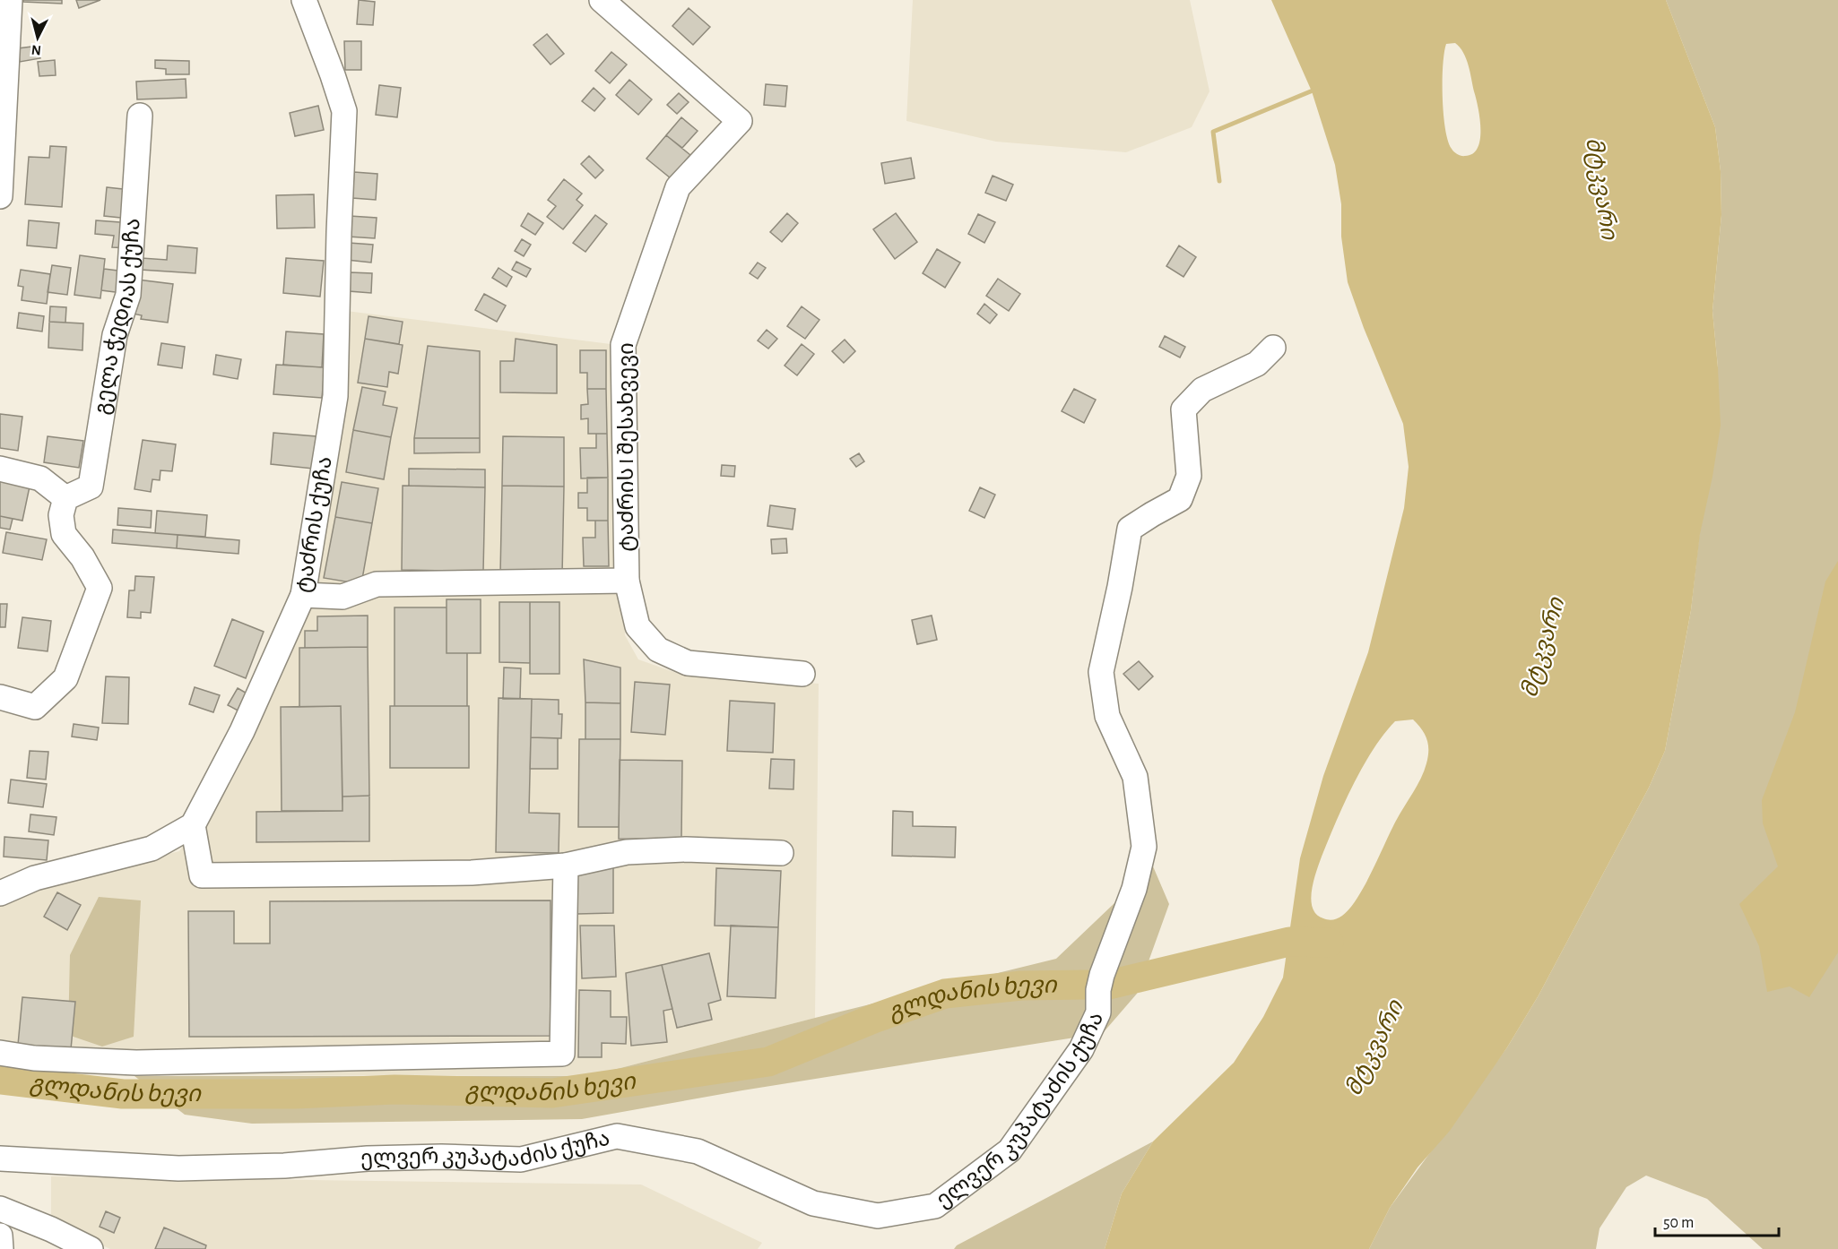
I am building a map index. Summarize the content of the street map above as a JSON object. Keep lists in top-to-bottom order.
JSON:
{
  "streets": {
    "street": [
      "გელა ჭედიას ქუჩა",
      "ტაძრის I შესახვევი",
      "ტაძრის ქუჩა",
      "ელვერ კუპატაძის ქუჩა"
    ]
  },
  "crossings": [
    ["ტაძრის I შესახვევი", "ტაძრის ქუჩა"]
  ],
  "water": ["მტკვარი", "გლდანის ხევი"],
  "scale_bar": "50 m",
  "north": "bottom"
}
